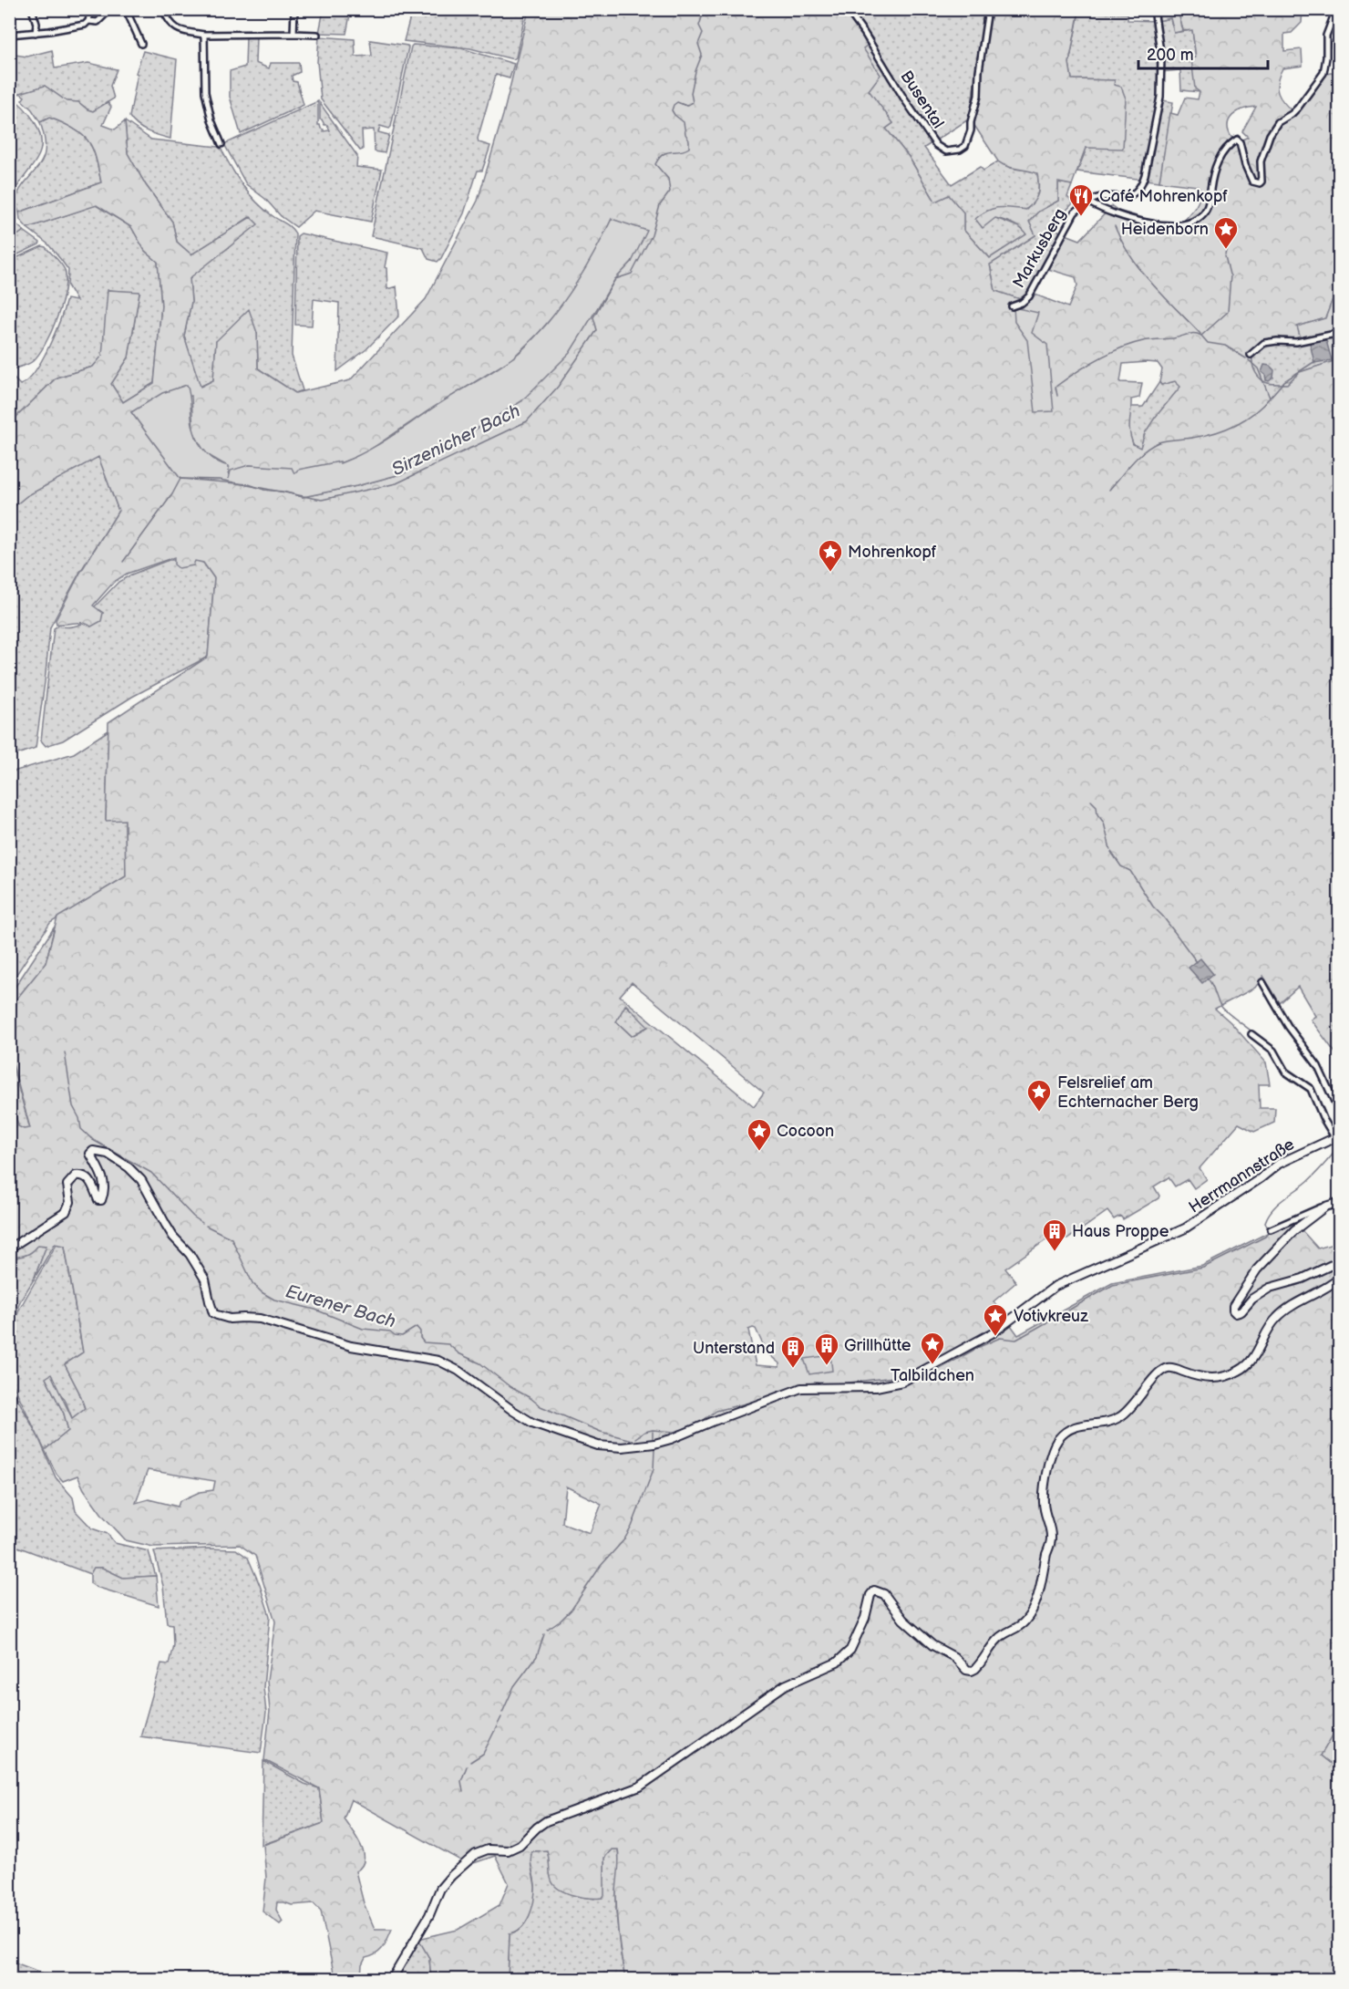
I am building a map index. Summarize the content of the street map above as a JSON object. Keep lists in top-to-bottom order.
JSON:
{
  "streets": {
    "street": ["Busental", "Markusberg", "Herrmannstraße"]
  },
  "water": ["Sirzenicher Bach", "Eurener Bach"],
  "places": {
    "restaurant": ["Café Mohrenkopf"],
    "place": [
      "Heidenborn",
      "Mohrenkopf",
      "Felsrelief am Echternacher Berg",
      "Cocoon",
      "Votivkreuz",
      "Talbildchen"
    ],
    "building": ["Haus Proppe", "Grillhütte", "Unterstand"]
  },
  "scale_bar": "200 m"
}
